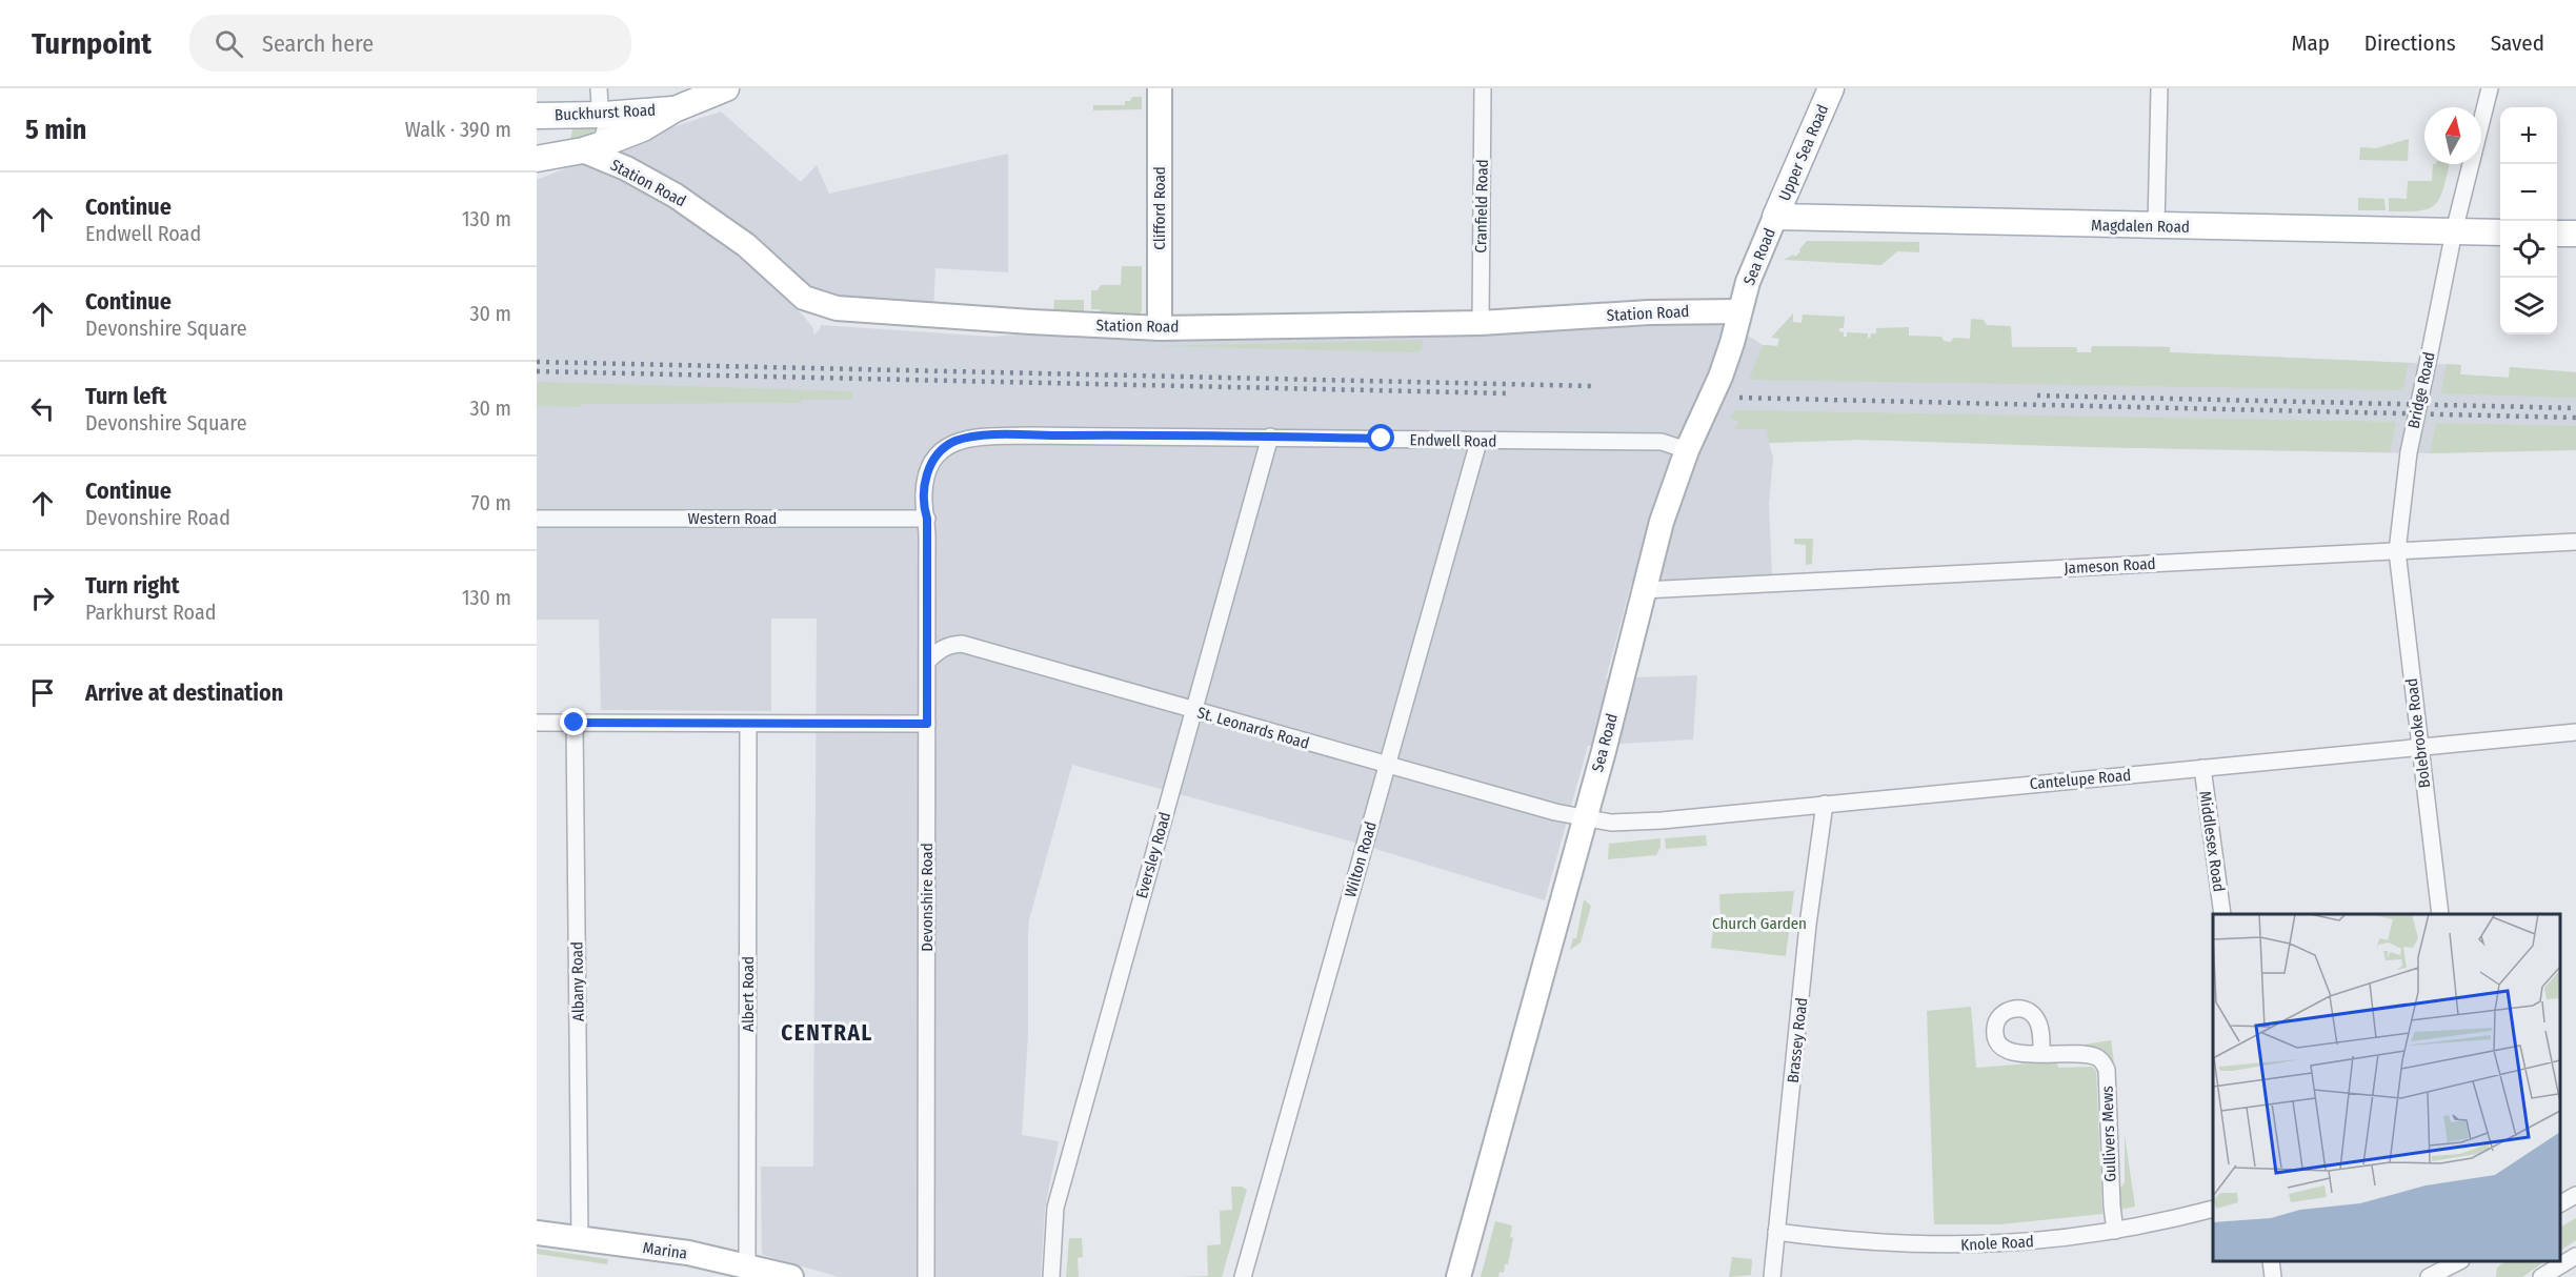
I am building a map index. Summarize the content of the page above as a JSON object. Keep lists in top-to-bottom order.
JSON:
{
  "streets": {
    "main road": ["Buckhurst Road", "Upper Sea Road", "Magdalen Road"],
    "street": [
      "Station Road",
      "Cranfield Road",
      "Clifford Road",
      "Sea Road",
      "Bridge Road",
      "Endwell Road",
      "Western Road",
      "Jameson Road",
      "St. Leonards Road",
      "Bolebrooke Road",
      "Cantelupe Road",
      "Middlesex Road",
      "Eversley Road",
      "Wilton Road",
      "Devonshire Road",
      "Albany Road",
      "Albert Road",
      "Brassey Road",
      "Gullivers Mews",
      "Knole Road",
      "Marina"
    ]
  },
  "crossings": [
    ["Buckhurst Road", "Station Road"],
    ["Upper Sea Road", "Magdalen Road"],
    ["Upper Sea Road", "Sea Road"],
    ["Station Road", "Cranfield Road"],
    ["Station Road", "Clifford Road"],
    ["Station Road", "Sea Road"],
    ["Magdalen Road", "Sea Road"],
    ["Magdalen Road", "Bridge Road"],
    ["Sea Road", "Endwell Road"],
    ["Sea Road", "Jameson Road"],
    ["Sea Road", "St. Leonards Road"],
    ["Sea Road", "Cantelupe Road"],
    ["Bridge Road", "Jameson Road"],
    ["Bridge Road", "Bolebrooke Road"],
    ["Endwell Road", "Western Road"],
    ["Endwell Road", "Eversley Road"],
    ["Endwell Road", "Wilton Road"],
    ["Endwell Road", "Devonshire Road"],
    ["Western Road", "Devonshire Road"],
    ["Jameson Road", "Bolebrooke Road"],
    ["St. Leonards Road", "Cantelupe Road"],
    ["St. Leonards Road", "Eversley Road"],
    ["St. Leonards Road", "Wilton Road"],
    ["St. Leonards Road", "Devonshire Road"],
    ["Bolebrooke Road", "Cantelupe Road"],
    ["Cantelupe Road", "Middlesex Road"],
    ["Cantelupe Road", "Brassey Road"],
    ["Albany Road", "Marina"],
    ["Albert Road", "Marina"],
    ["Brassey Road", "Knole Road"],
    ["Gullivers Mews", "Knole Road"]
  ],
  "districts": ["CENTRAL"],
  "parks": ["Church Garden"],
  "north": "top",
  "page": {
    "header": "Turnpoint",
    "search": "Search here",
    "nav": ["Map", "Directions", "Saved"],
    "heading": ["5 min", "Walk · 390 m"],
    "map_buttons": ["+", "−"],
    "list": [
      ["Continue", "Endwell Road", "130 m"],
      ["Continue", "Devonshire Square", "30 m"],
      ["Turn left", "Devonshire Square", "30 m"],
      ["Continue", "Devonshire Road", "70 m"],
      ["Turn right", "Parkhurst Road", "130 m"],
      "Arrive at destination"
    ]
  }
}
